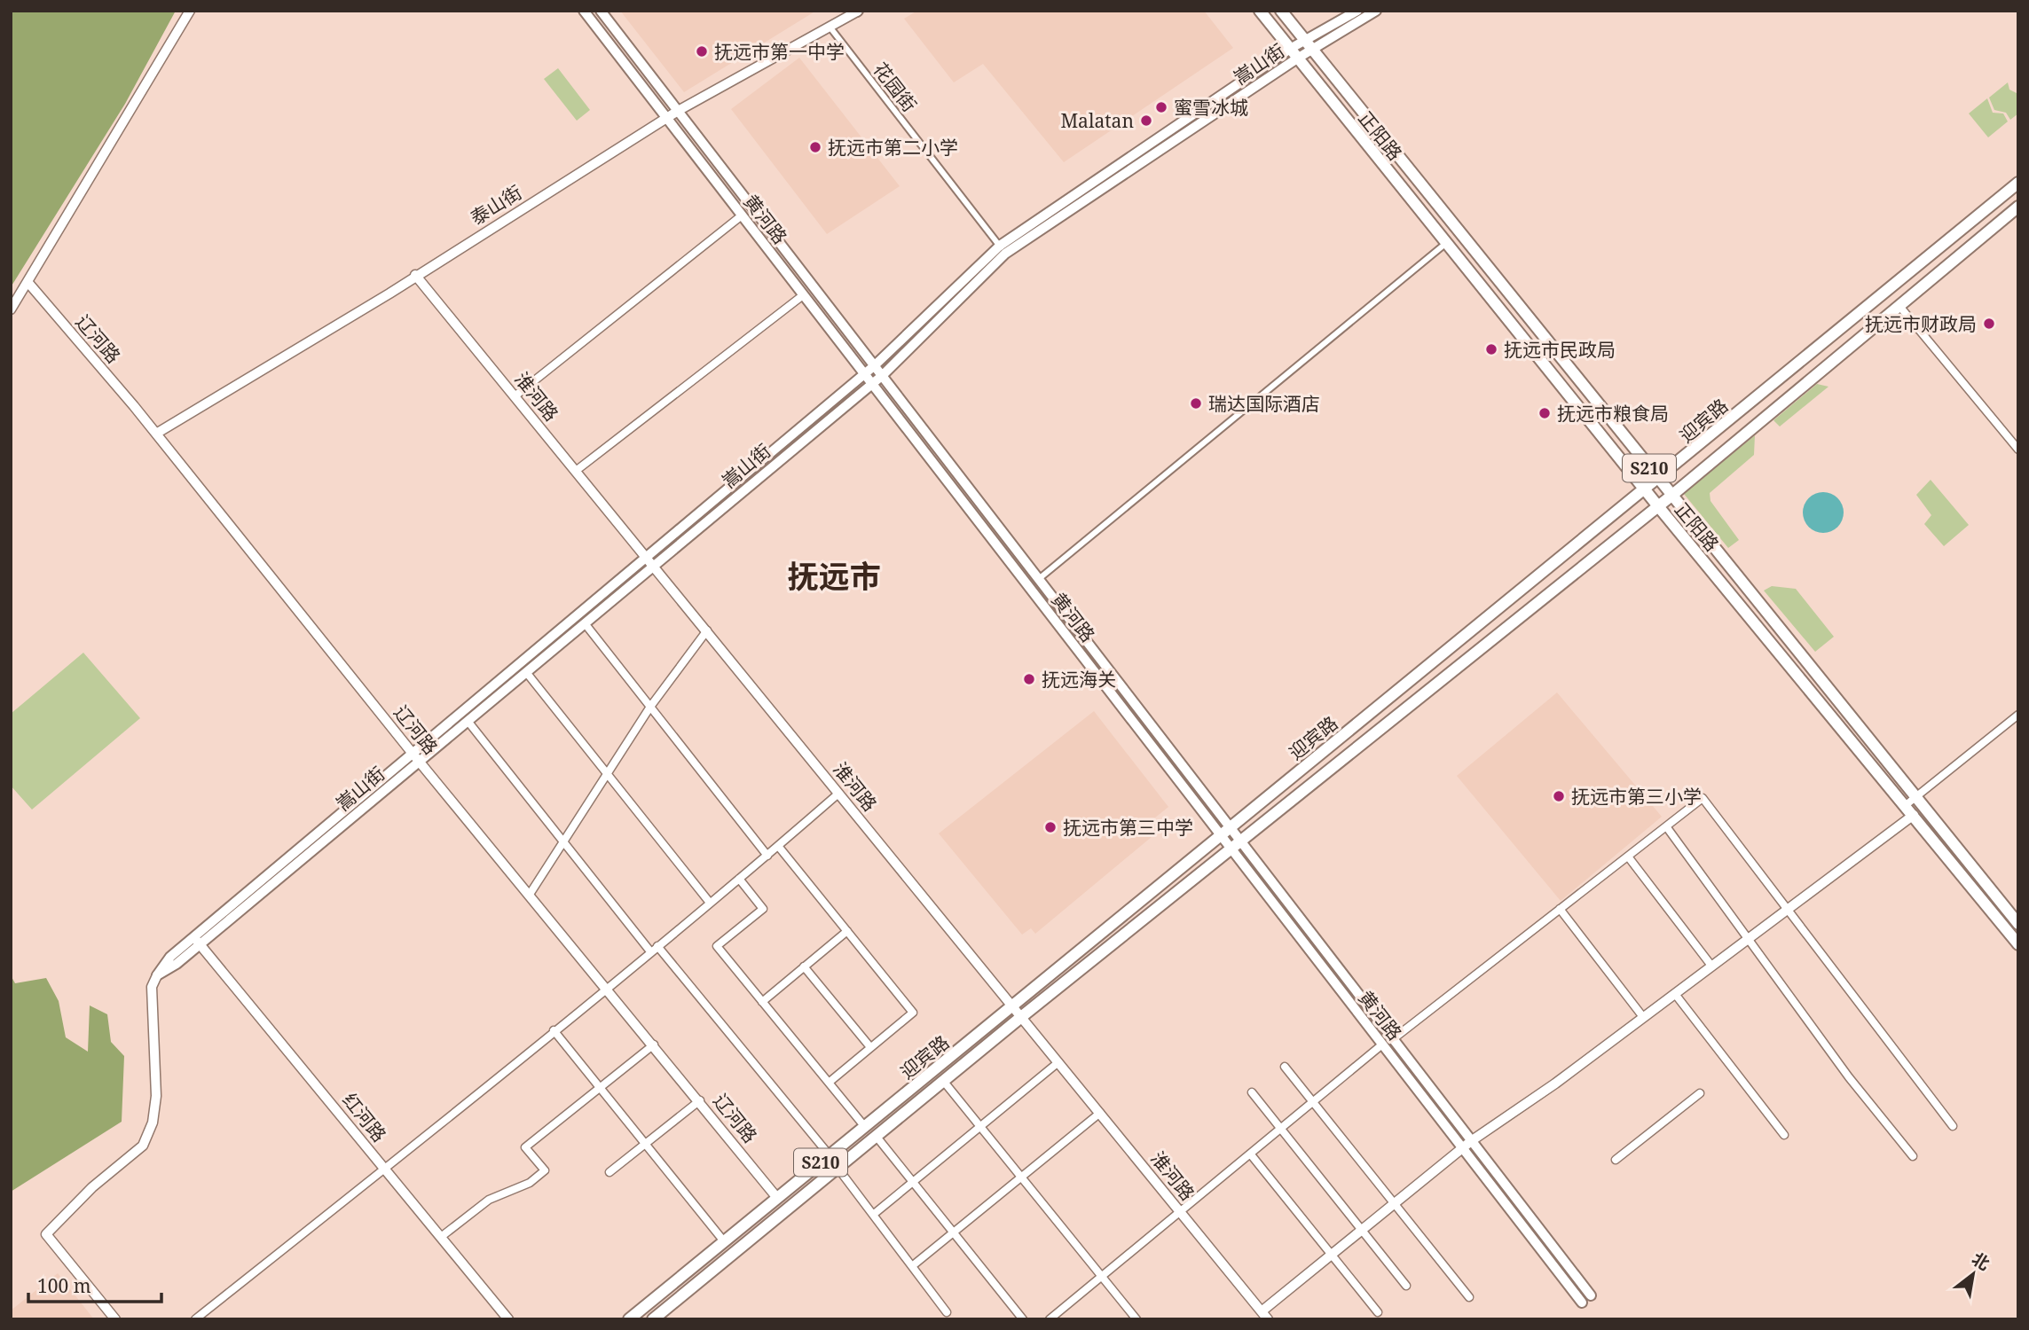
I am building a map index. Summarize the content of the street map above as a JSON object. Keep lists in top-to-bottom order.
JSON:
{
  "streets": {
    "main road": [
      "嵩山街",
      "正阳路",
      "黄河路",
      "迎宾路",
      "S210"
    ],
    "street": [
      "花园街",
      "泰山街",
      "辽河路",
      "淮河路",
      "红河路"
    ]
  },
  "crossings": [
    ["嵩山街", "花园街"],
    ["嵩山街", "正阳路"],
    ["嵩山街", "黄河路"],
    ["嵩山街", "辽河路"],
    ["嵩山街", "淮河路"],
    ["嵩山街", "红河路"],
    ["花园街", "泰山街"],
    ["正阳路", "迎宾路"],
    ["泰山街", "黄河路"],
    ["泰山街", "辽河路"],
    ["泰山街", "淮河路"],
    ["黄河路", "迎宾路"],
    ["辽河路", "迎宾路"],
    ["淮河路", "迎宾路"]
  ],
  "districts": ["抚远市"],
  "places": [
    "抚远市第一中学",
    "蜜雪冰城",
    "Malatan",
    "抚远市第二小学",
    "抚远市财政局",
    "抚远市民政局",
    "瑞达国际酒店",
    "抚远市粮食局",
    "抚远海关",
    "抚远市第三小学",
    "抚远市第三中学"
  ],
  "scale_bar": "100 m",
  "north": "top right"
}
